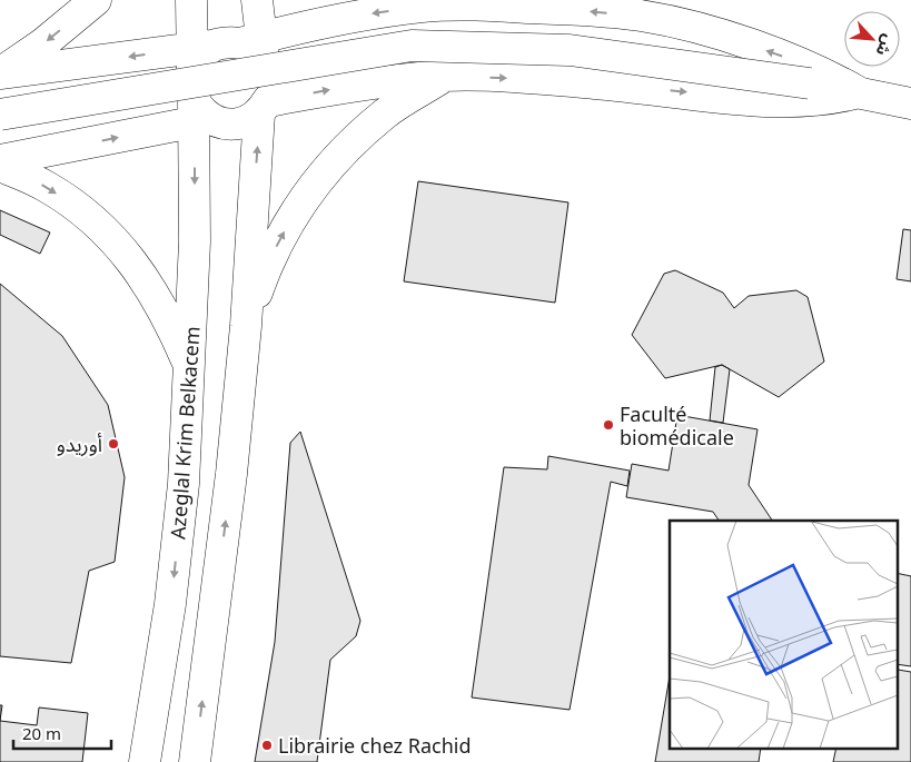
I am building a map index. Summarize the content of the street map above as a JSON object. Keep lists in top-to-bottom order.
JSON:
{
  "streets": {
    "main road": ["Azeglal Krim Belkacem"]
  },
  "places": ["Faculté biomédicale", "أوريدو", "Librairie chez Rachid"],
  "scale_bar": "20 m",
  "north": "bottom right"
}
